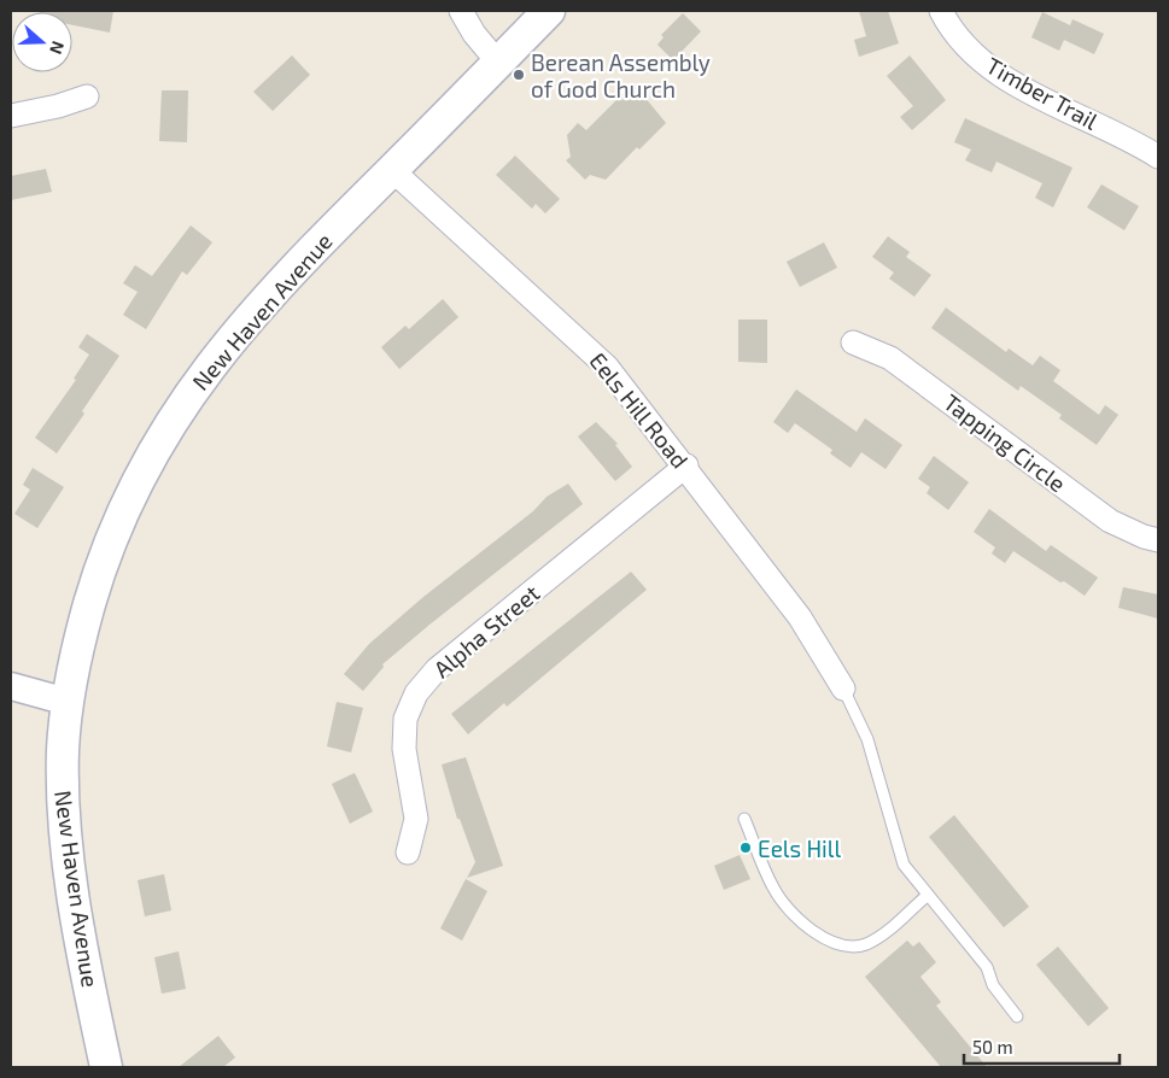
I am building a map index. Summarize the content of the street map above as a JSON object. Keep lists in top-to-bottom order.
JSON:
{
  "streets": {
    "main road": ["New Haven Avenue"],
    "street": [
      "Timber Trail",
      "Eels Hill Road",
      "Tapping Circle",
      "Alpha Street"
    ]
  },
  "crossings": [
    ["New Haven Avenue", "Eels Hill Road"],
    ["Eels Hill Road", "Alpha Street"]
  ],
  "places": ["Berean Assembly of God Church", "Eels Hill"],
  "scale_bar": "50 m",
  "north": "right"
}
